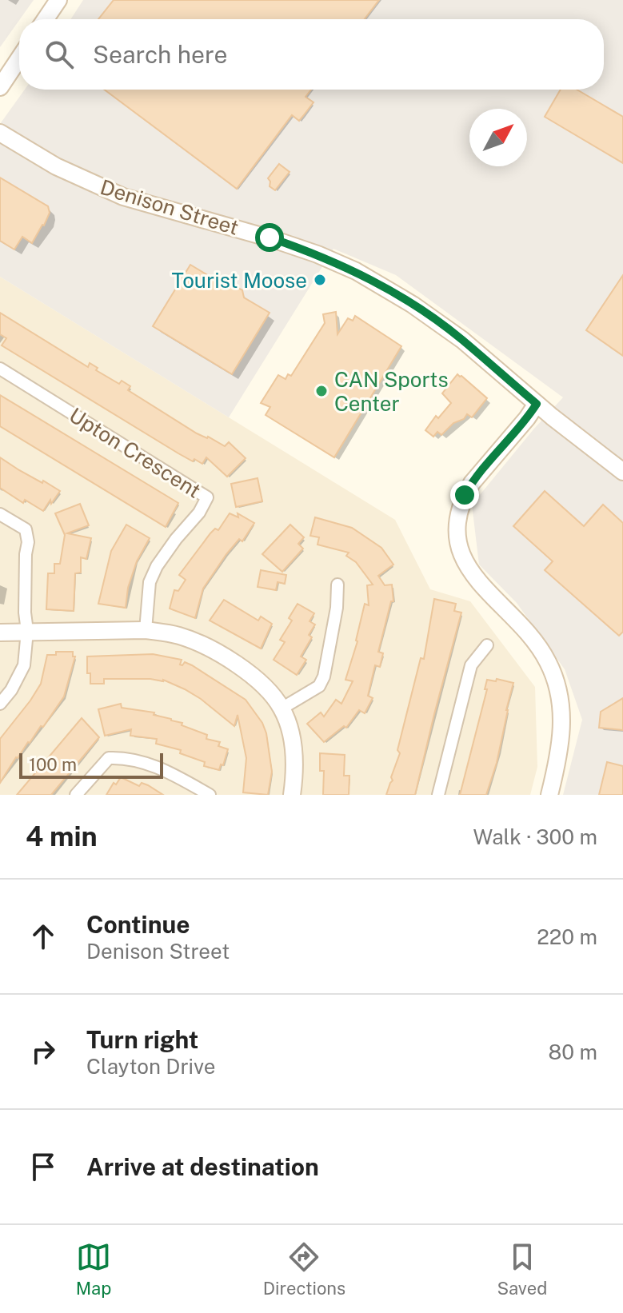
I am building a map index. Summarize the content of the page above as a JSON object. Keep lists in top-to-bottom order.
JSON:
{
  "streets": {
    "street": ["Denison Street", "Upton Crescent"]
  },
  "places": ["Tourist Moose", "CAN Sports Center"],
  "scale_bar": "100 m",
  "north": "top right",
  "page": {
    "search": "Search here",
    "scale": "100 m",
    "heading": ["4 min", "Walk · 300 m"],
    "list": [
      ["Continue", "Denison Street", "220 m"],
      ["Turn right", "Clayton Drive", "80 m"],
      "Arrive at destination"
    ],
    "nav": ["Map", "Directions", "Saved"]
  }
}
